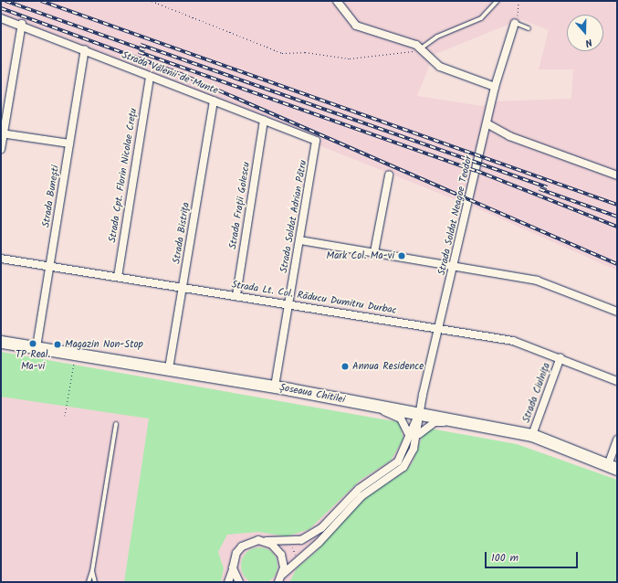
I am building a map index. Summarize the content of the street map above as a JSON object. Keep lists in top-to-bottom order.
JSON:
{
  "streets": {
    "main road": ["Șoseaua Chitilei"],
    "street": [
      "Strada Vălenii de Munte",
      "Strada Cpt. Florin Nicolae Crețu",
      "Strada Bunești",
      "Strada Frații Golescu",
      "Strada Soldat Neagoe Teodor",
      "Strada Soldat Adrian Pătru",
      "Strada Bistrița",
      "Strada Lt. Col. Răducu Dumitru Durbac",
      "Strada Ciulnița"
    ]
  },
  "crossings": [
    ["Strada Vălenii de Munte", "Strada Cpt. Florin Nicolae Crețu"],
    ["Strada Vălenii de Munte", "Strada Bunești"],
    ["Strada Vălenii de Munte", "Strada Frații Golescu"],
    ["Strada Vălenii de Munte", "Strada Soldat Adrian Pătru"],
    ["Strada Vălenii de Munte", "Strada Bistrița"],
    ["Strada Cpt. Florin Nicolae Crețu", "Strada Lt. Col. Răducu Dumitru Durbac"],
    ["Strada Bunești", "Strada Lt. Col. Răducu Dumitru Durbac"],
    ["Strada Bunești", "Șoseaua Chitilei"],
    ["Strada Frații Golescu", "Strada Lt. Col. Răducu Dumitru Durbac"],
    ["Strada Soldat Neagoe Teodor", "Strada Lt. Col. Răducu Dumitru Durbac"],
    ["Strada Soldat Neagoe Teodor", "Șoseaua Chitilei"],
    ["Strada Soldat Adrian Pătru", "Strada Lt. Col. Răducu Dumitru Durbac"],
    ["Strada Soldat Adrian Pătru", "Șoseaua Chitilei"],
    ["Strada Bistrița", "Strada Lt. Col. Răducu Dumitru Durbac"],
    ["Strada Bistrița", "Șoseaua Chitilei"],
    ["Strada Lt. Col. Răducu Dumitru Durbac", "Strada Ciulnița"],
    ["Strada Ciulnița", "Șoseaua Chitilei"]
  ],
  "places": [
    "Mark Col. Ma-vi",
    "TP Real. Ma-vi",
    "Magazin Non-Stop",
    "Annua Residence"
  ],
  "scale_bar": "100 m",
  "north": "bottom"
}
